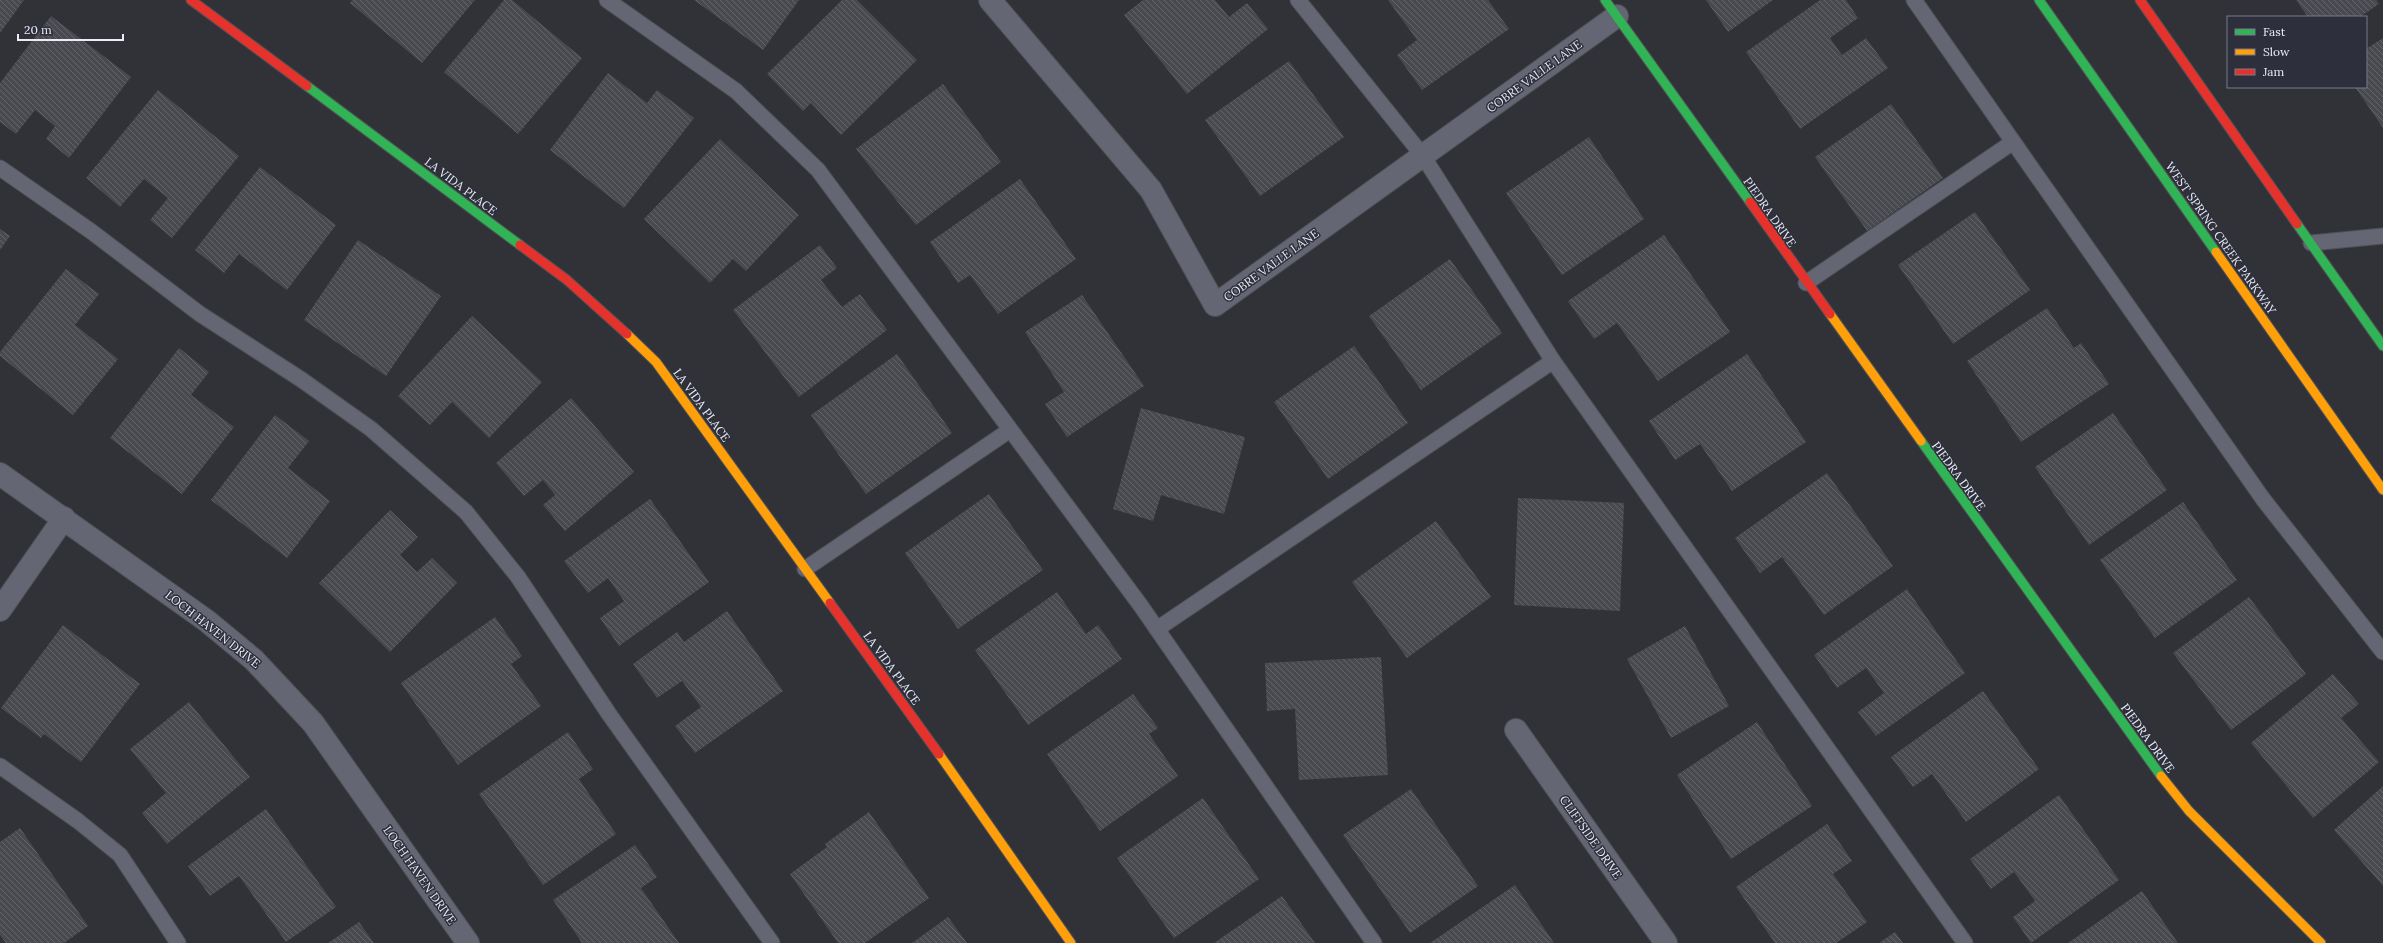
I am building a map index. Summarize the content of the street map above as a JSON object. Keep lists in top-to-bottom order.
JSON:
{
  "streets": {
    "street": [
      "COBRE VALLE LANE",
      "LA VIDA PLACE",
      "PIEDRA DRIVE",
      "WEST SPRING CREEK PARKWAY",
      "LOCH HAVEN DRIVE",
      "CLIFFSIDE DRIVE"
    ]
  },
  "crossings": [
    ["COBRE VALLE LANE", "PIEDRA DRIVE"]
  ],
  "legend": ["Fast", "Slow", "Jam"],
  "scale_bar": "20 m"
}
